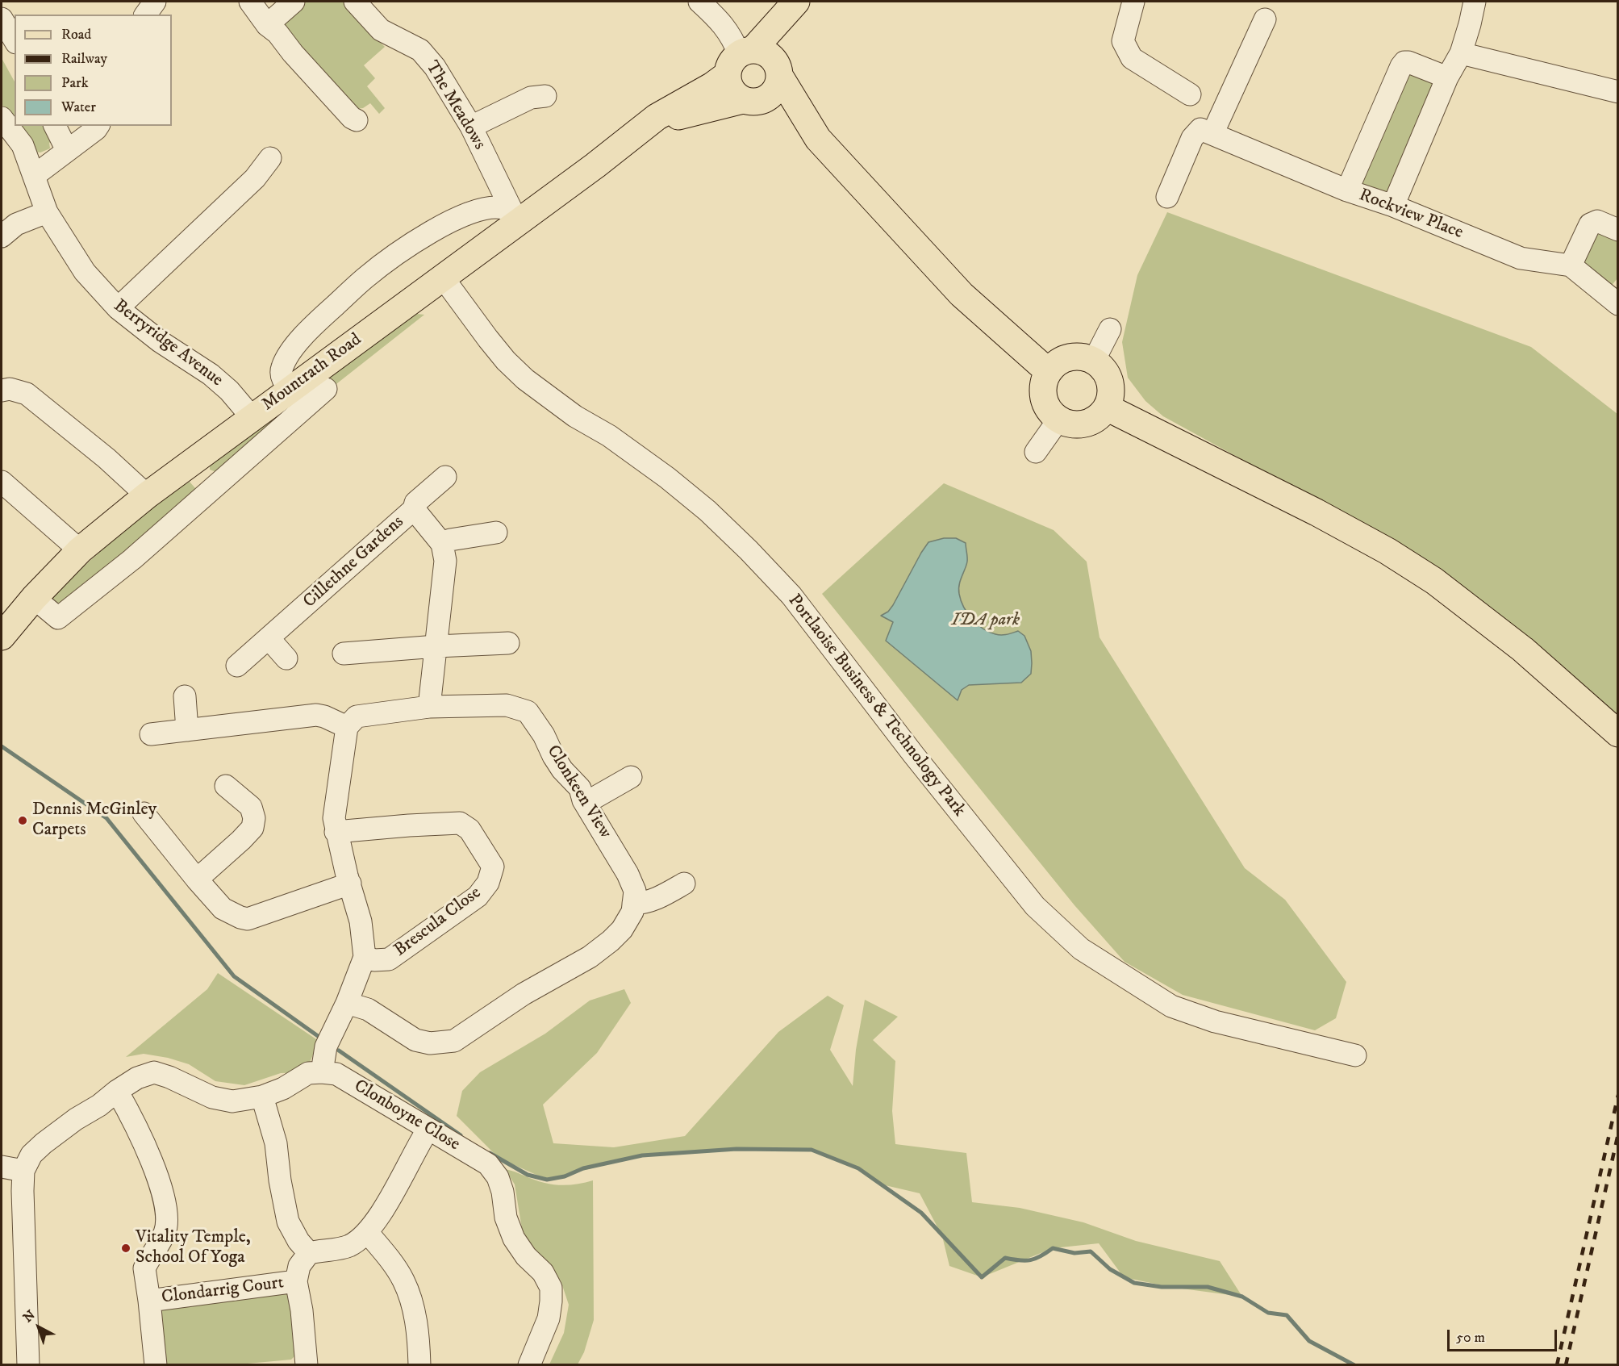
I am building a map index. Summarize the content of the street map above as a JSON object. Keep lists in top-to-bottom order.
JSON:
{
  "streets": {
    "main road": ["Mountrath Road"],
    "street": [
      "The Meadows",
      "Rockview Place",
      "Berryridge Avenue",
      "Cillethne Gardens",
      "Portlaoise Business & Technology Park",
      "Clonkeen View",
      "Brescula Close",
      "Clonboyne Close",
      "Clondarrig Court"
    ]
  },
  "crossings": [
    ["The Meadows", "Mountrath Road"],
    ["Berryridge Avenue", "Mountrath Road"],
    ["Mountrath Road", "Portlaoise Business & Technology Park"]
  ],
  "parks": ["IDA park"],
  "places": ["Dennis McGinley Carpets", "Vitality Temple, School Of Yoga"],
  "legend": [
    "Road",
    "Railway",
    "Park",
    "Water"
  ],
  "scale_bar": "50 m",
  "north": "top left"
}
